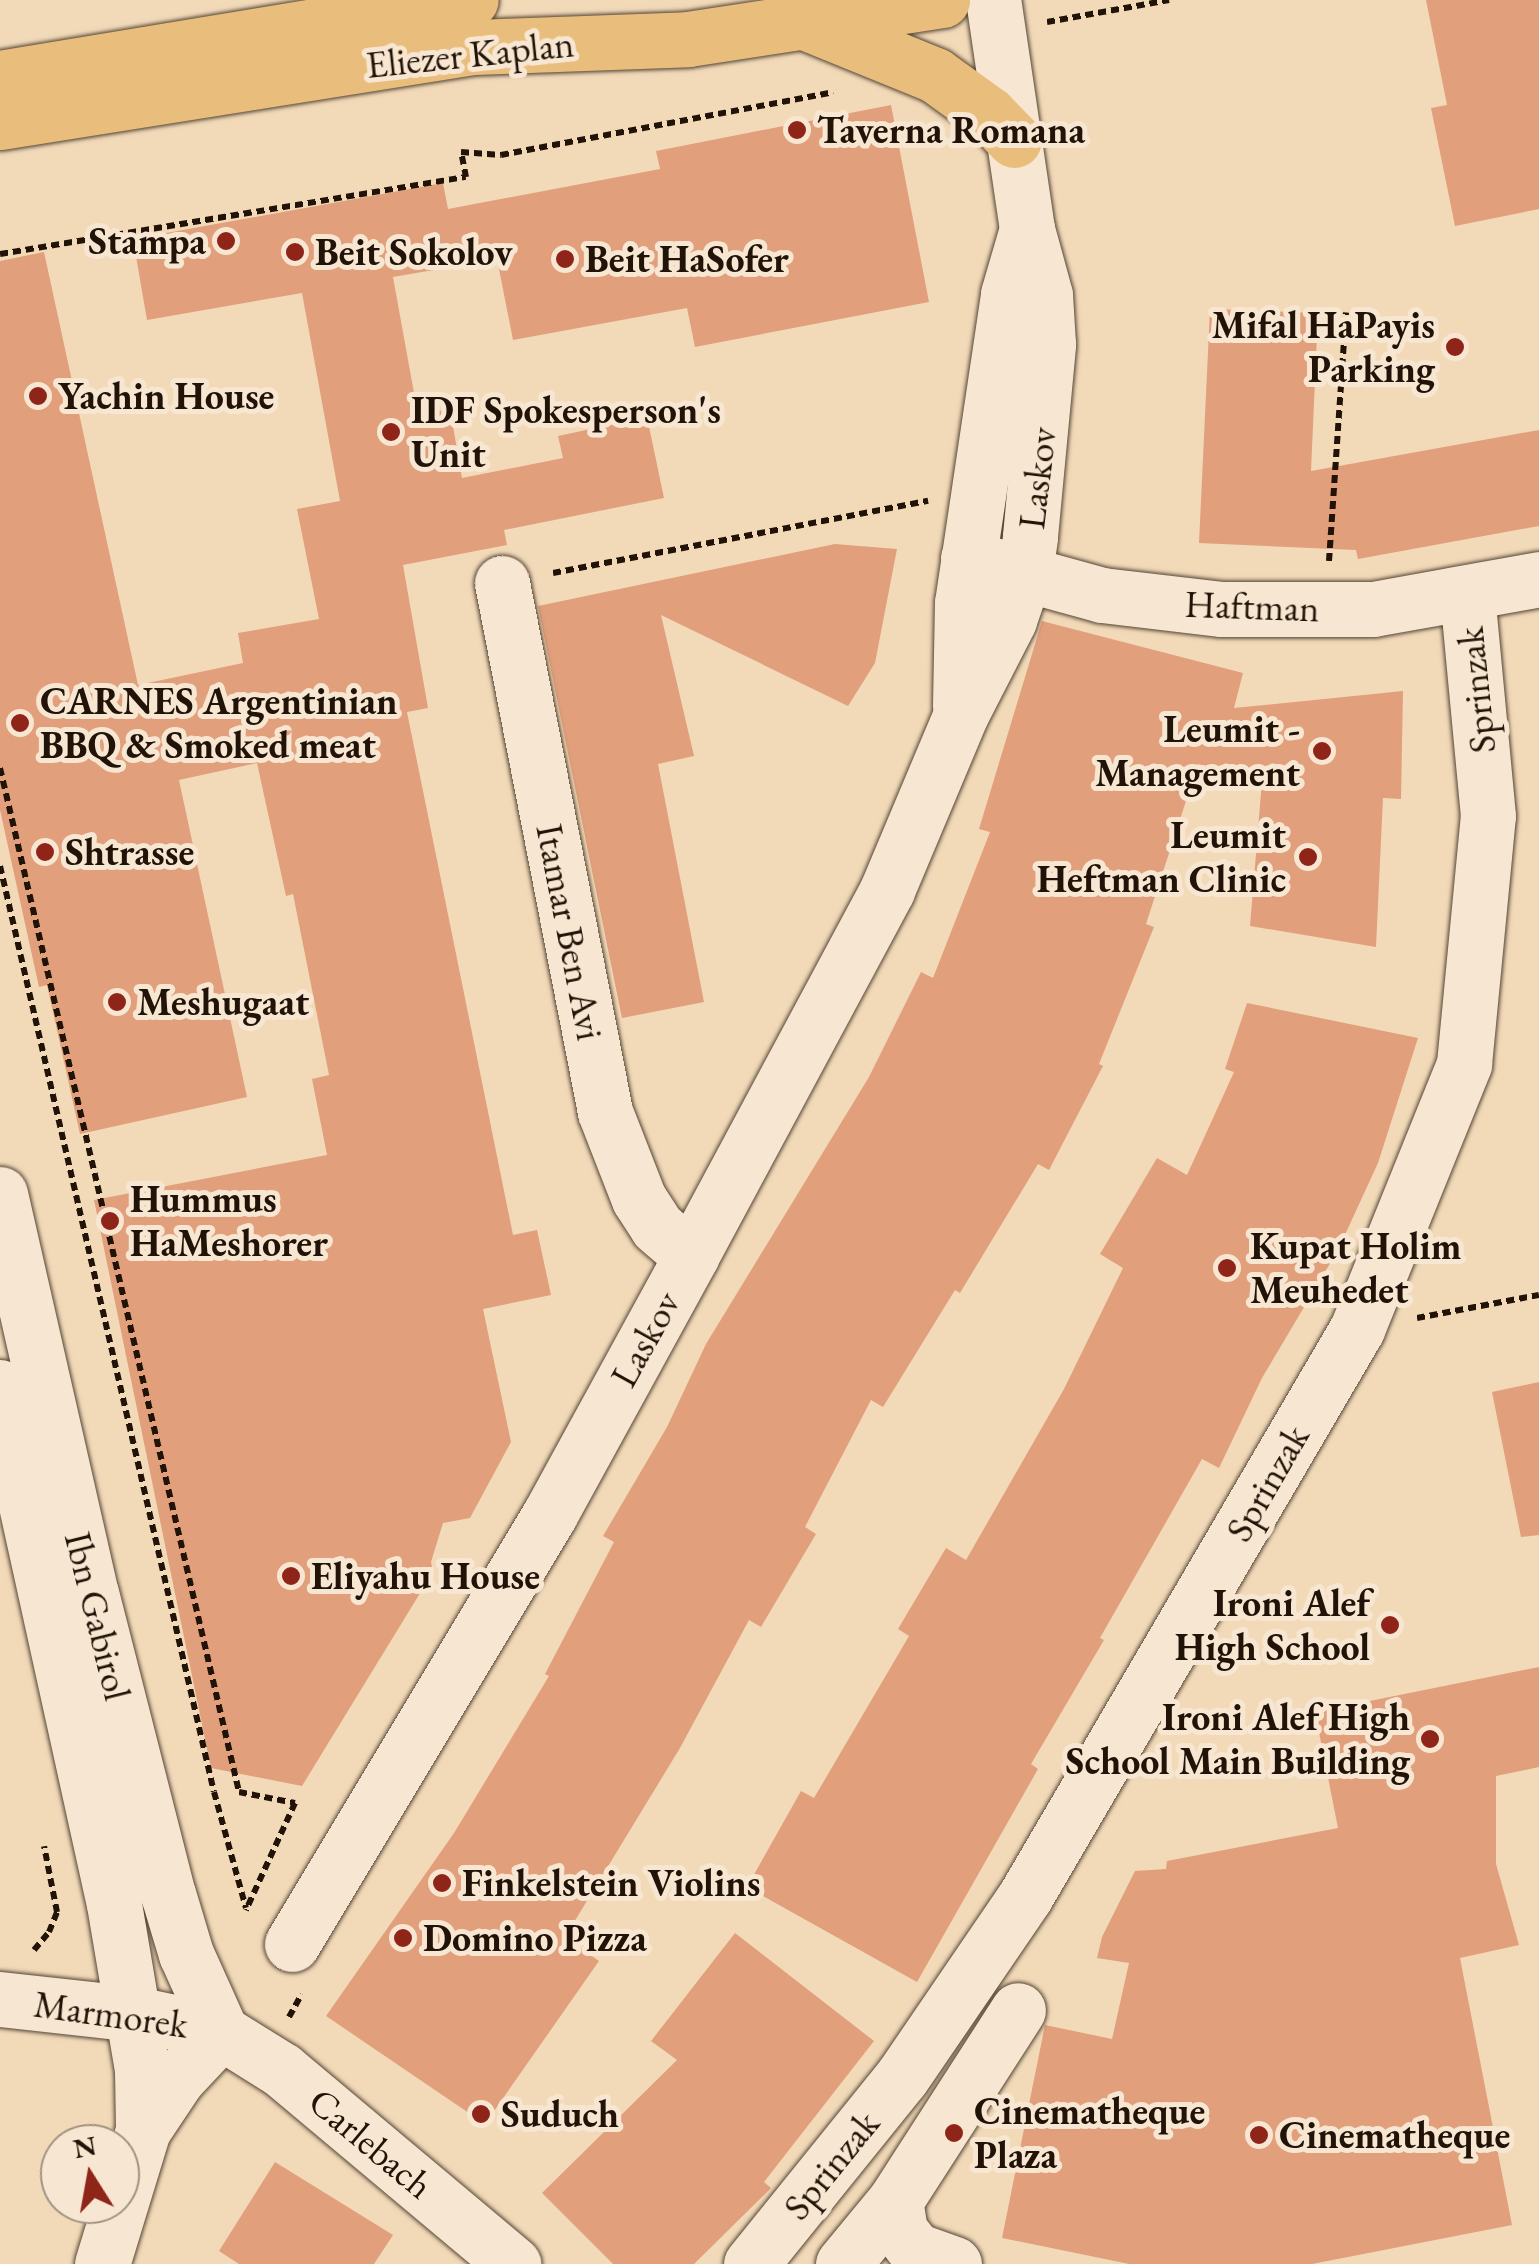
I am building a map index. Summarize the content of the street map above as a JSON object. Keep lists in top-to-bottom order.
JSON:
{
  "streets": {
    "main road": ["Eliezer Kaplan"],
    "street": [
      "Laskov",
      "Haftman",
      "Sprinzak",
      "Itamar Ben Avi",
      "Ibn Gabirol",
      "Marmorek",
      "Carlebach"
    ]
  },
  "crossings": [
    ["Laskov", "Haftman"],
    ["Laskov", "Itamar Ben Avi"],
    ["Haftman", "Sprinzak"],
    ["Ibn Gabirol", "Marmorek"],
    ["Ibn Gabirol", "Carlebach"],
    ["Marmorek", "Carlebach"]
  ],
  "places": [
    "Taverna Romana",
    "Stampa",
    "Beit Sokolov",
    "Beit HaSofer",
    "Mifal HaPayis Parking",
    "Yachin House",
    "IDF Spokesperson's Unit",
    "CARNES Argentinian BBQ & Smoked meat",
    "Leumit - Management",
    "Shtrasse",
    "Leumit Heftman Clinic",
    "Meshugaat",
    "Hummus HaMeshorer",
    "Kupat Holim Meuhedet",
    "Eliyahu House",
    "Ironi Alef High School",
    "Ironi Alef High School Main Building",
    "Finkelstein Violins",
    "Domino Pizza",
    "Suduch",
    "Cinematheque Plaza",
    "Cinematheque"
  ],
  "north": "top"
}
